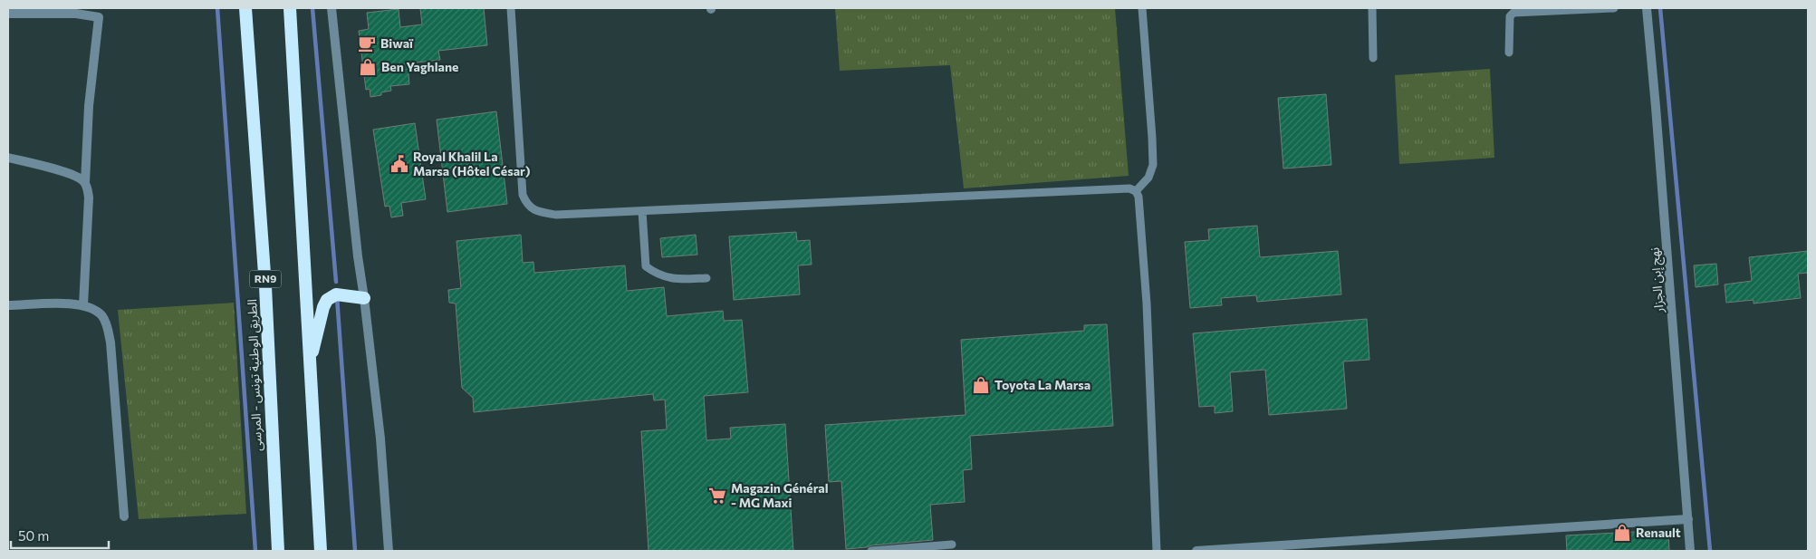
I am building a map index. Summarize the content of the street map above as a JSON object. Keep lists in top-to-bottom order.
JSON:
{
  "streets": {
    "highway": ["RN9", "الطريق الوطنية تونس - المرسى"],
    "street": ["نهج إبن الجزار"]
  },
  "places": {
    "cafe": ["Biwaï"],
    "shop": ["Ben Yaghlane", "Toyota La Marsa", "Renault"],
    "public building": ["Royal Khalil La Marsa (Hôtel César)"],
    "supermarket": ["Magazin Général - MG Maxi"]
  },
  "scale_bar": "50 m"
}
